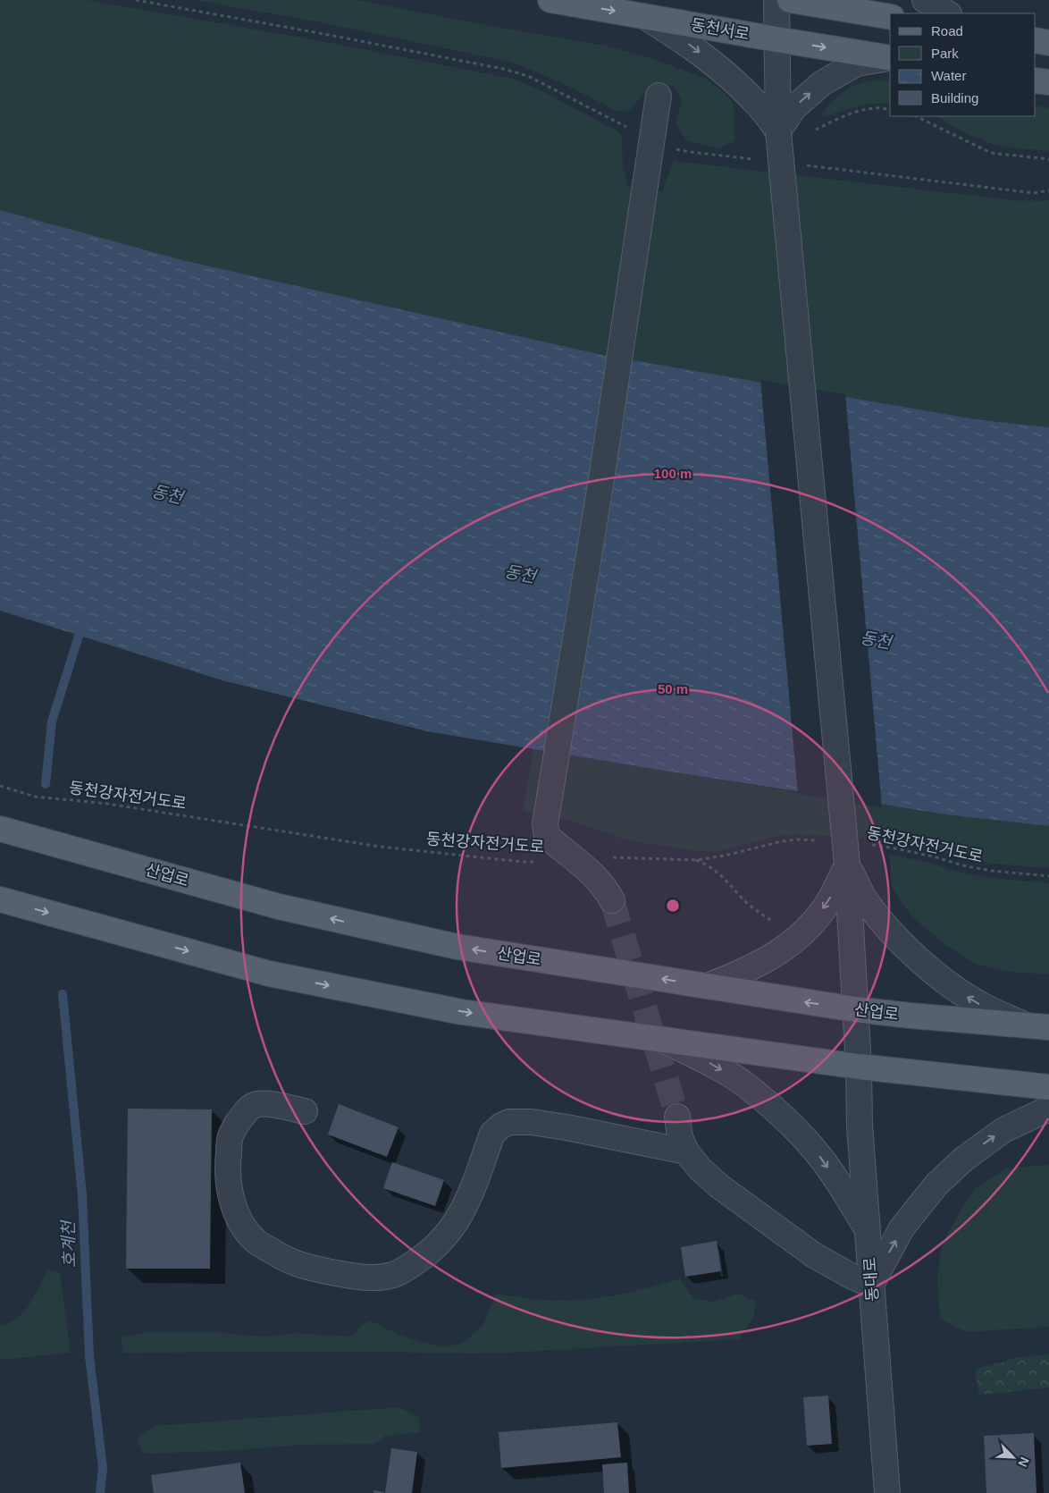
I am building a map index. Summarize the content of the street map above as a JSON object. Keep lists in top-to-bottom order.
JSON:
{
  "streets": {
    "main road": ["동천서로", "산업로"],
    "street": ["동대로"],
    "path": ["동천강자전거도로"]
  },
  "crossings": [
    ["동천서로", "동대로"],
    ["산업로", "동대로"]
  ],
  "water": ["동천", "호계천"],
  "legend": [
    "Road",
    "Park",
    "Water",
    "Building"
  ],
  "north": "bottom right",
  "rings": ["100 m", "50 m"]
}
